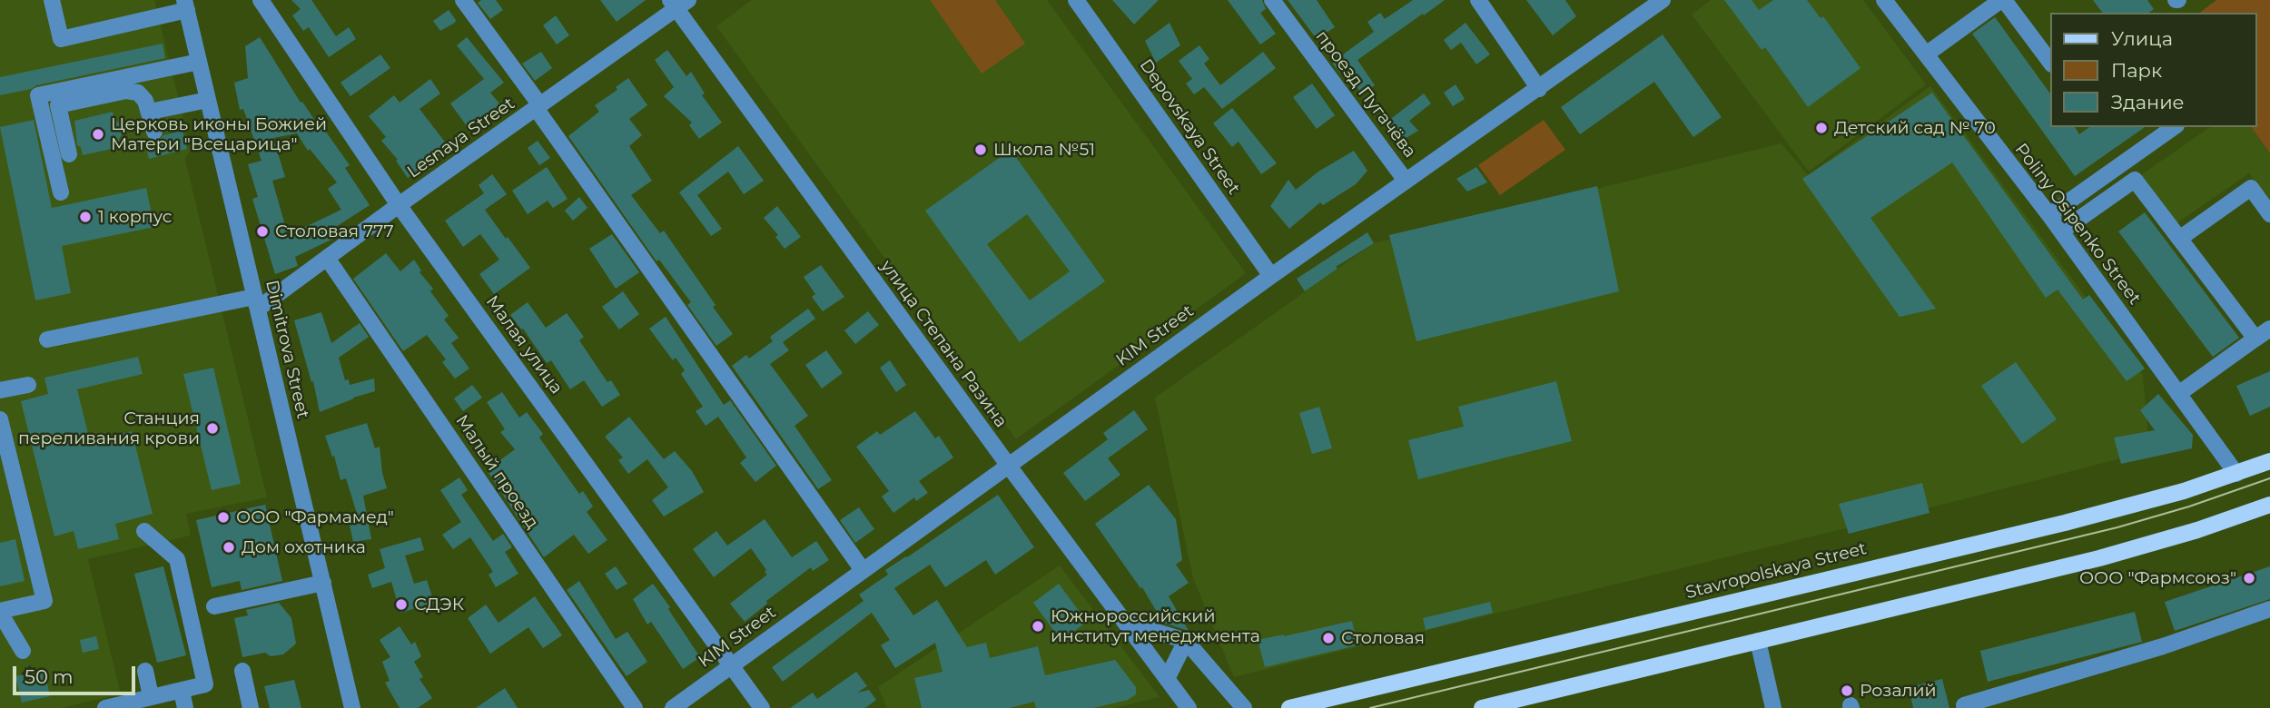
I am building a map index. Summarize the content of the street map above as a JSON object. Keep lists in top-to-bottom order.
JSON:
{
  "streets": {
    "main road": ["Stavropolskaya Street"],
    "street": [
      "проезд Пугачёва",
      "Depovskaya Street",
      "Lesnaya Street",
      "Poliny Osipenko Street",
      "KIM Street",
      "улица Степана Разина",
      "Малая улица",
      "Dimitrova Street",
      "Малый проезд"
    ]
  },
  "crossings": [
    ["проезд Пугачёва", "KIM Street"],
    ["Depovskaya Street", "KIM Street"],
    ["Lesnaya Street", "улица Степана Разина"],
    ["Lesnaya Street", "Малая улица"],
    ["Lesnaya Street", "Dimitrova Street"],
    ["Lesnaya Street", "Малый проезд"],
    ["Poliny Osipenko Street", "Stavropolskaya Street"],
    ["KIM Street", "улица Степана Разина"],
    ["KIM Street", "Малая улица"]
  ],
  "places": [
    "Детский сад № 70",
    "Церковь иконы Божией Матери \"Всецарица\"",
    "Школа №51",
    "1 корпус",
    "Столовая 777",
    "Станция переливания крови",
    "ООО \"Фармамед\"",
    "Дом охотника",
    "ООО \"Фармсоюз\"",
    "СДЭК",
    "Южнороссийский институт менеджмента",
    "Столовая",
    "Розалий"
  ],
  "legend": ["Улица", "Парк", "Здание"],
  "scale_bar": "50 m"
}
